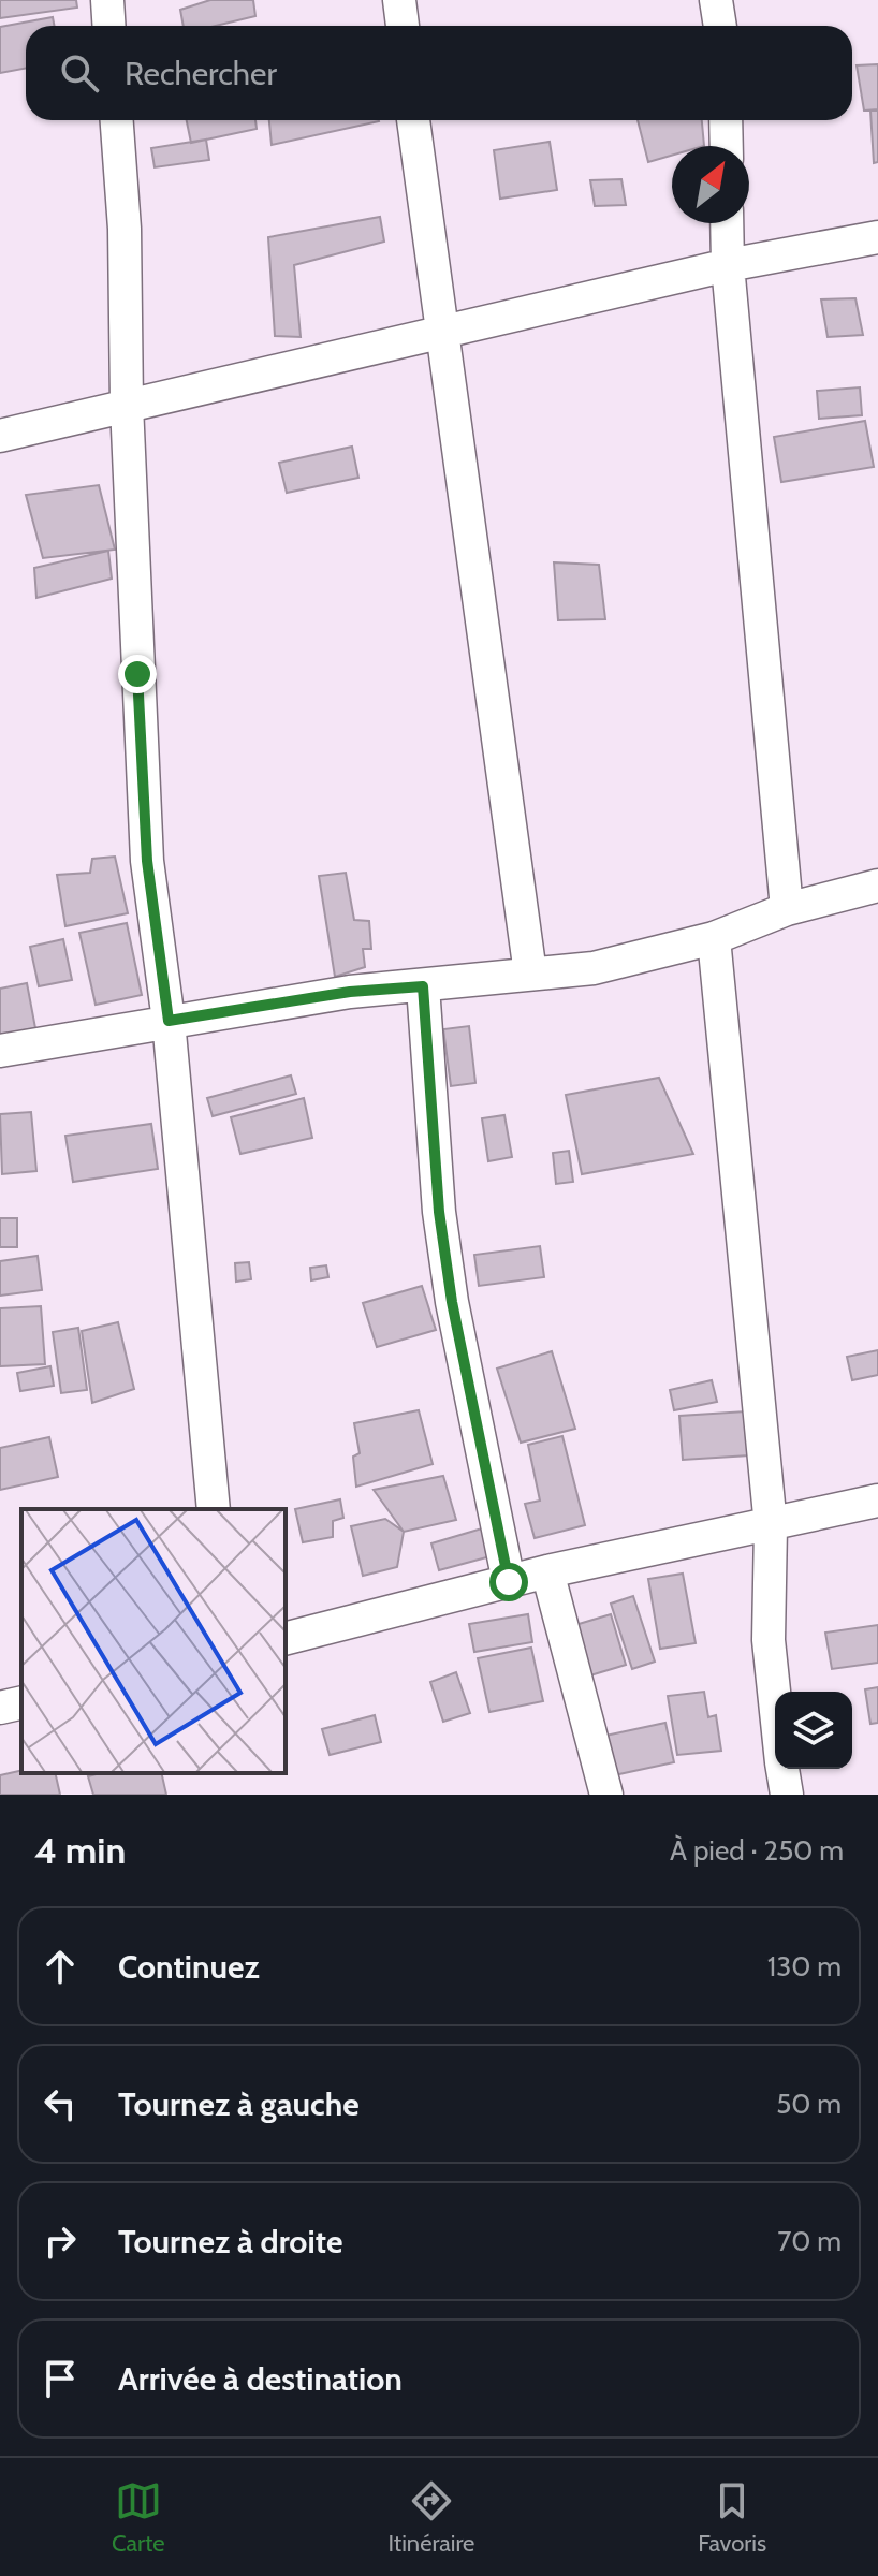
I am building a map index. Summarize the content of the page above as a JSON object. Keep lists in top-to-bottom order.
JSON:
{
  "north": "top right",
  "page": {
    "search": "Rechercher",
    "heading": ["4 min", "À pied · 250 m"],
    "list": [
      ["Continuez", "130 m"],
      ["Tournez à gauche", "50 m"],
      ["Tournez à droite", "70 m"],
      "Arrivée à destination"
    ],
    "nav": ["Carte", "Itinéraire", "Favoris"]
  }
}
